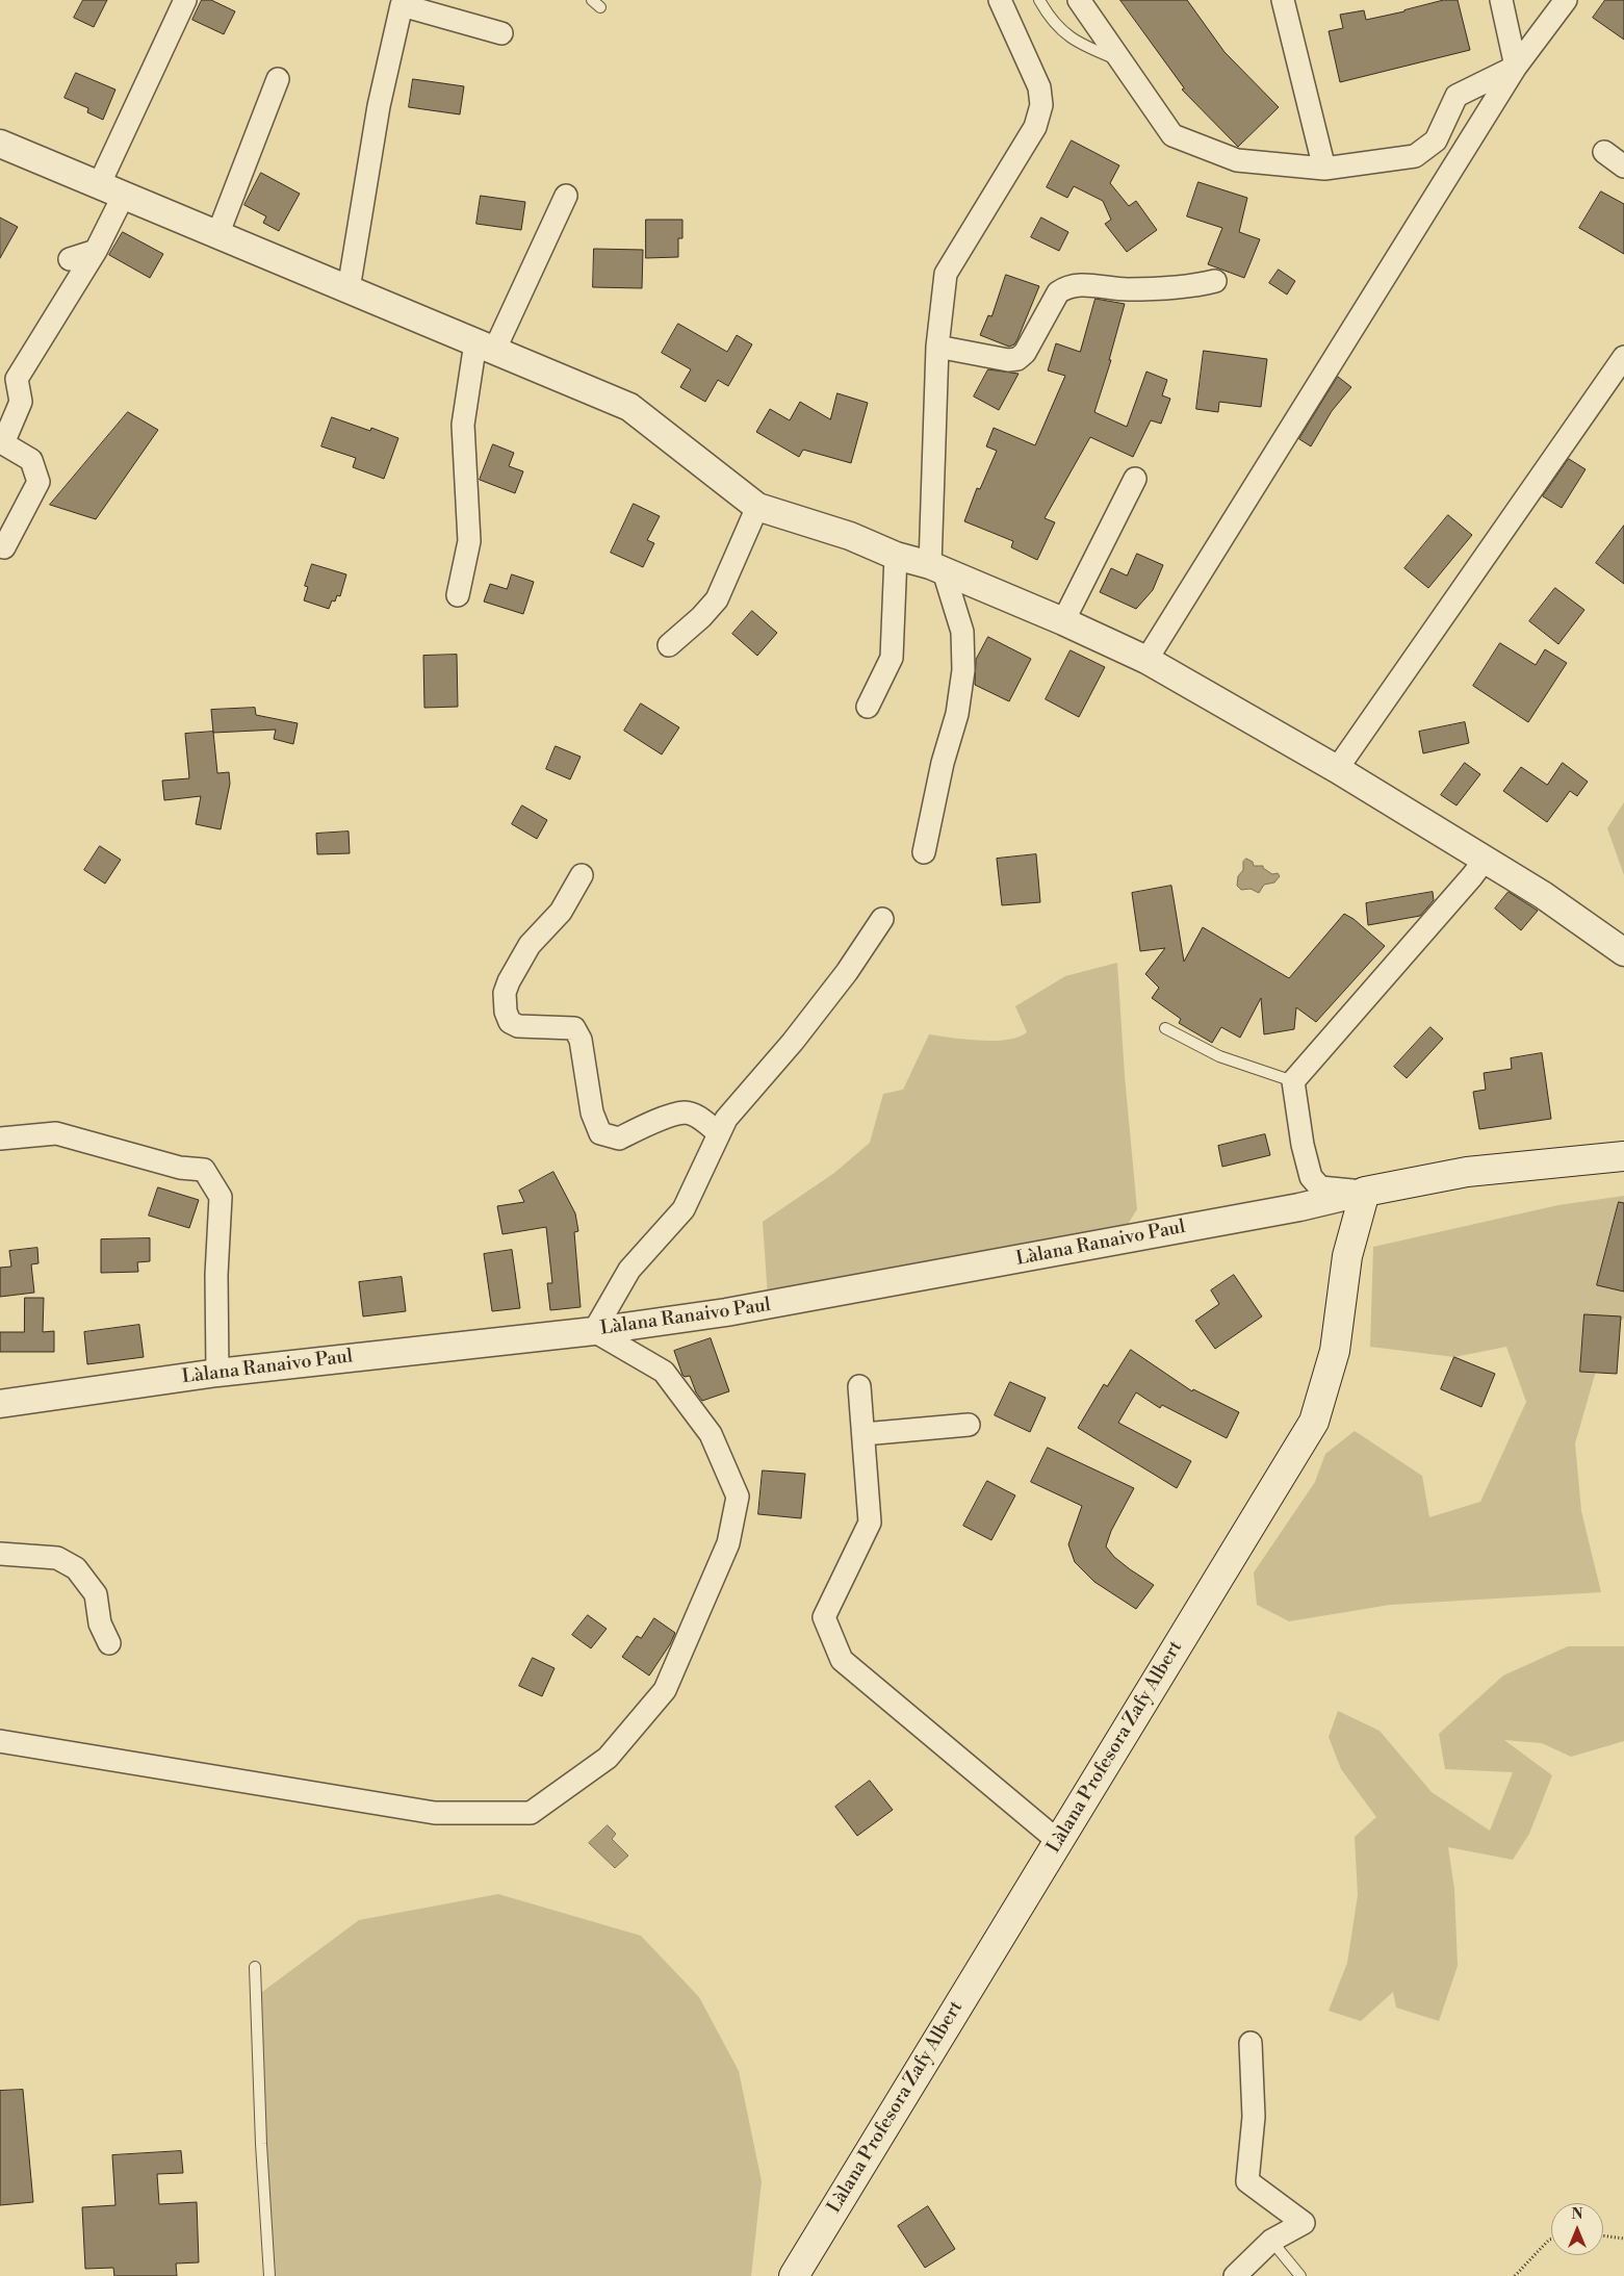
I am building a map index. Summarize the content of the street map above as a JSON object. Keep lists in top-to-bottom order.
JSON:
{
  "streets": {
    "main road": ["Làlana Profesora Zafy Albert"],
    "street": ["Làlana Ranaivo Paul"]
  },
  "crossings": [
    ["Làlana Ranaivo Paul", "Làlana Profesora Zafy Albert"]
  ],
  "north": "top"
}
